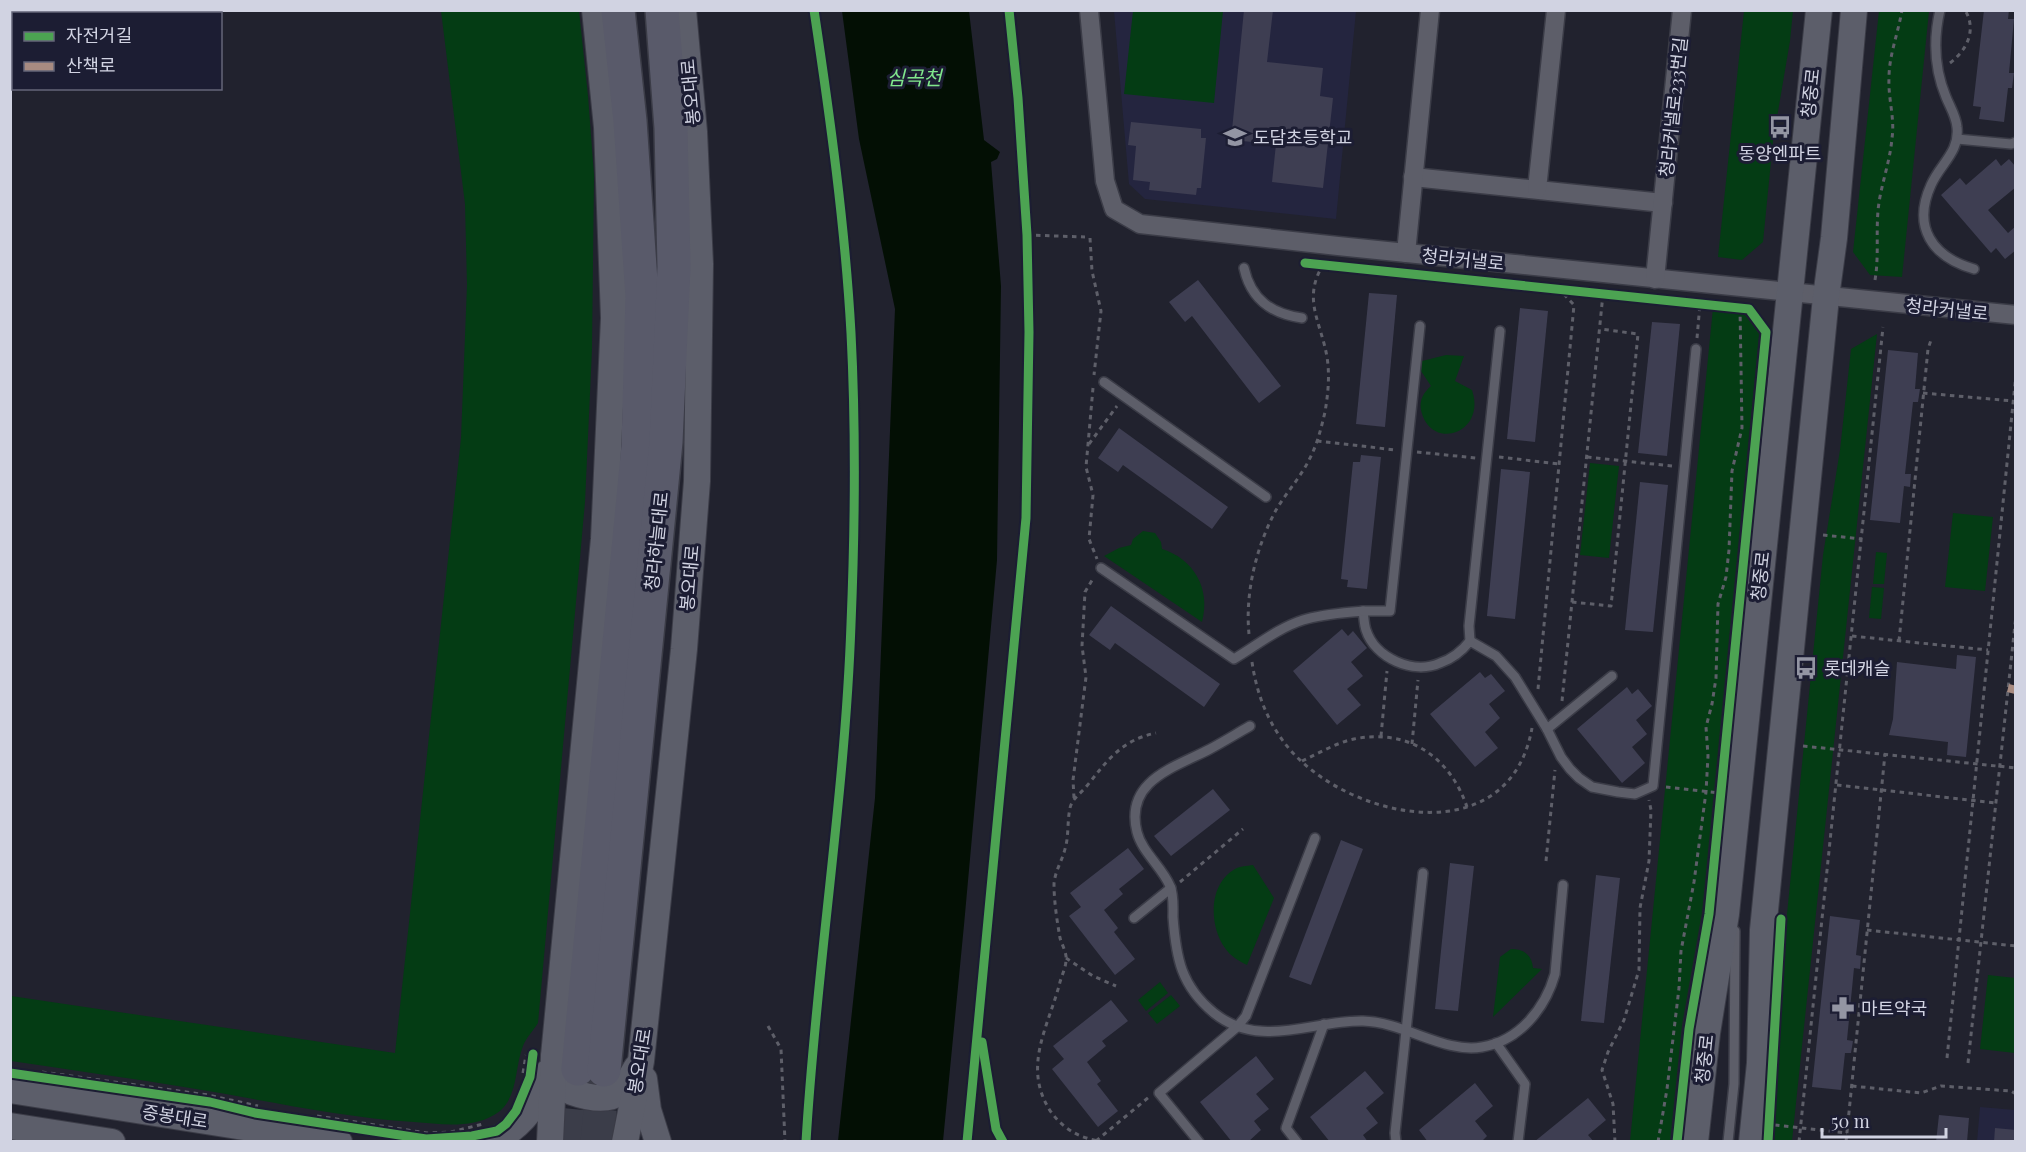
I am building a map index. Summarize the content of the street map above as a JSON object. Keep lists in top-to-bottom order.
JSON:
{
  "streets": {
    "highway": ["청라하늘대로"],
    "street": [
      "봉오대로",
      "청중로",
      "청라커낼로233번길",
      "청라커낼로",
      "중봉대로"
    ]
  },
  "crossings": [
    ["청중로", "청라커낼로"],
    ["청라커낼로233번길", "청라커낼로"]
  ],
  "water": ["심곡천"],
  "places": {
    "bus stop": ["동양엔파트", "롯데캐슬"],
    "school or university": ["도담초등학교"],
    "pharmacy": ["마트약국"]
  },
  "legend": ["자전거길", "산책로"],
  "scale_bar": "50 m"
}
